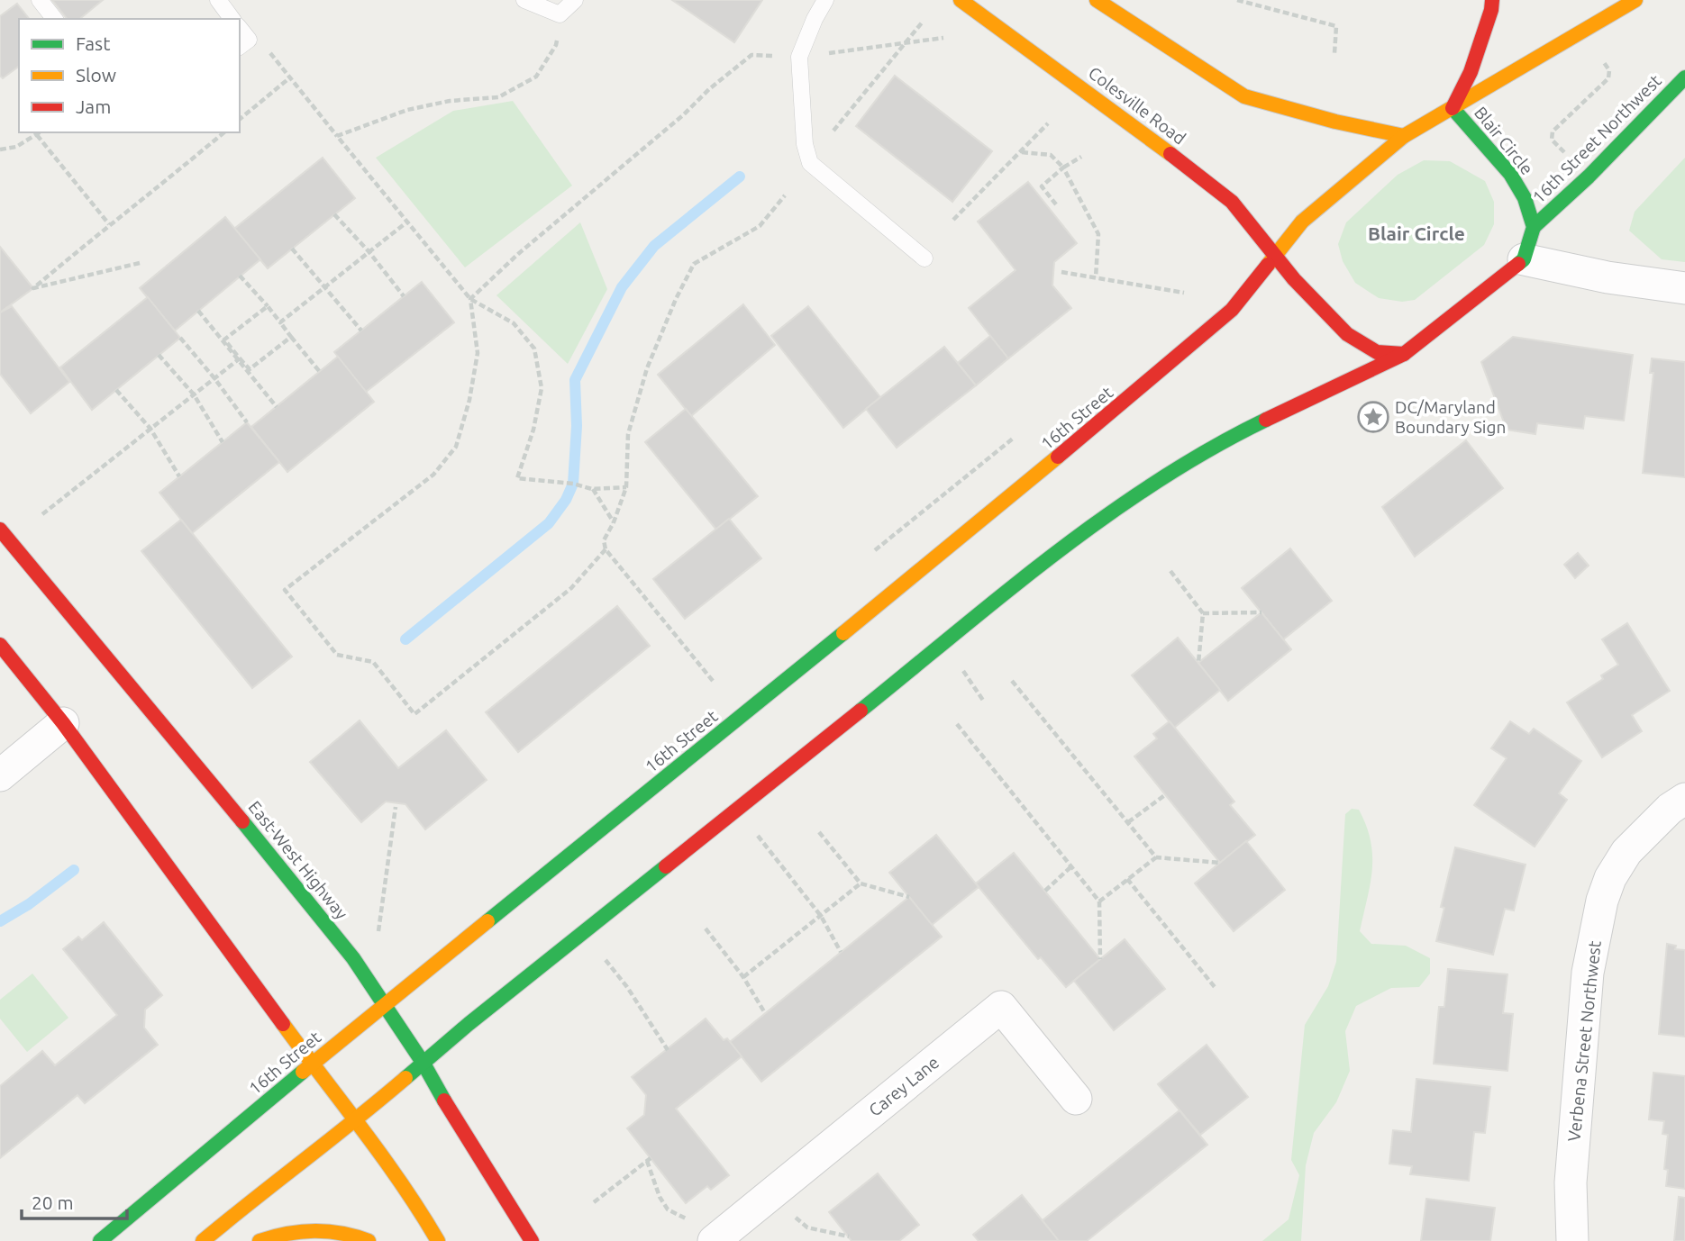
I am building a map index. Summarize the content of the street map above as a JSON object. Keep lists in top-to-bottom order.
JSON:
{
  "streets": {
    "main road": [
      "Colesville Road",
      "16th Street Northwest",
      "Blair Circle",
      "16th Street",
      "East-West Highway"
    ],
    "street": ["Verbena Street Northwest", "Carey Lane"]
  },
  "crossings": [
    ["Colesville Road", "Blair Circle"],
    ["Colesville Road", "16th Street"],
    ["16th Street Northwest", "Blair Circle"],
    ["Blair Circle", "16th Street"],
    ["16th Street", "East-West Highway"]
  ],
  "districts": ["Blair Circle"],
  "places": {
    "place": ["DC/Maryland Boundary Sign"]
  },
  "legend": ["Fast", "Slow", "Jam"],
  "scale_bar": "20 m"
}
